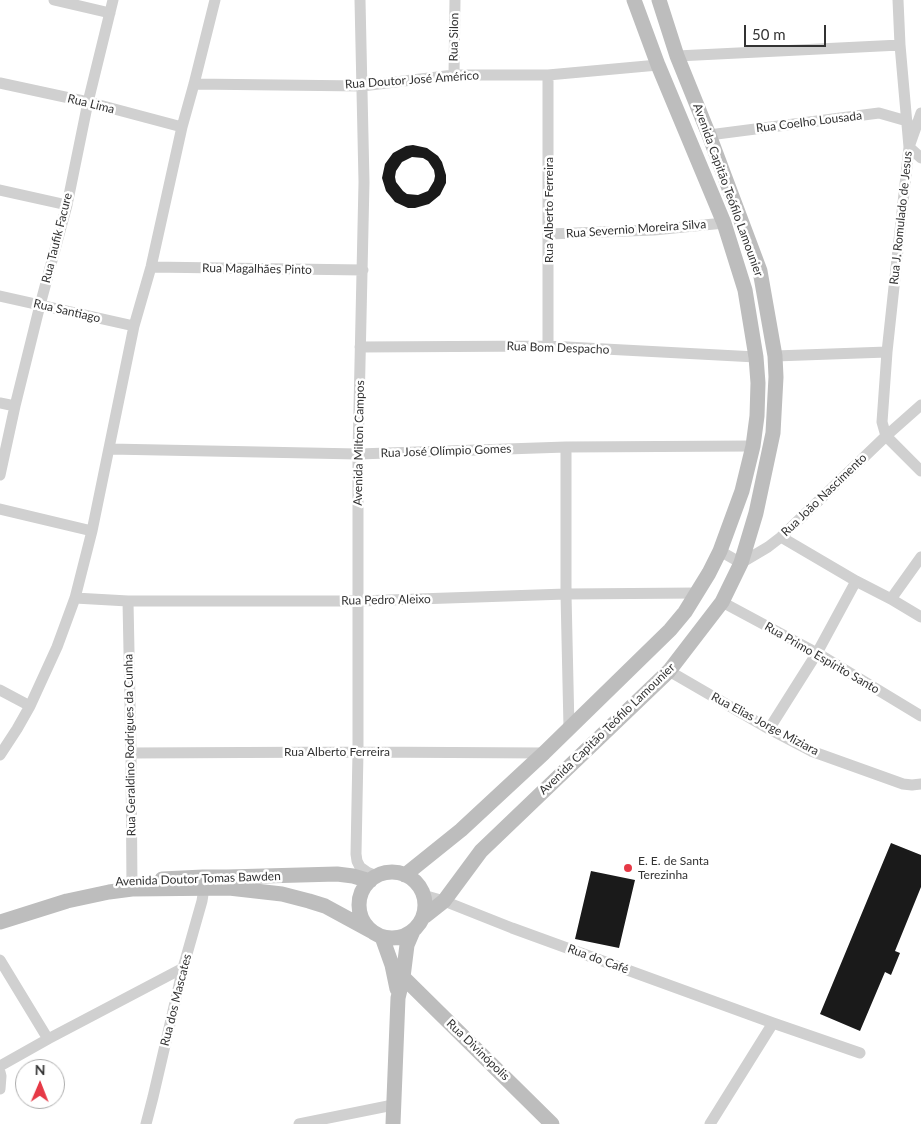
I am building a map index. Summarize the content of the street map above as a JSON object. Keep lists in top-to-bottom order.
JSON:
{
  "streets": {
    "main road": ["Avenida Capitão Teófilo Lamounier", "Avenida Doutor Tomas Bawden", "Rua Divinópolis"],
    "street": [
      "Rua Silon",
      "Rua Doutor José Américo",
      "Rua Lima",
      "Rua Coelho Lousada",
      "Rua Alberto Ferreira",
      "Rua J. Romulado de Jesus",
      "Rua Severnio Moreira Silva",
      "Rua Taufik Facure",
      "Rua Magalhães Pinto",
      "Rua Santiago",
      "Rua Bom Despacho",
      "Avenida Milton Campos",
      "Rua José Olímpio Gomes",
      "Rua João Nascimento",
      "Rua Pedro Aleixo",
      "Rua Primo Espírito Santo",
      "Rua Elias Jorge Miziara",
      "Rua Geraldino Rodrigues da Cunha",
      "Rua do Café",
      "Rua dos Mascates"
    ]
  },
  "crossings": [
    ["Rua Silon", "Rua Doutor José Américo"],
    ["Rua Doutor José Américo", "Avenida Capitão Teófilo Lamounier"],
    ["Rua Doutor José Américo", "Rua Alberto Ferreira"],
    ["Rua Doutor José Américo", "Avenida Milton Campos"],
    ["Rua Lima", "Rua Taufik Facure"],
    ["Rua Coelho Lousada", "Avenida Capitão Teófilo Lamounier"],
    ["Rua Coelho Lousada", "Rua J. Romulado de Jesus"],
    ["Avenida Capitão Teófilo Lamounier", "Rua Alberto Ferreira"],
    ["Avenida Capitão Teófilo Lamounier", "Rua Severnio Moreira Silva"],
    ["Avenida Capitão Teófilo Lamounier", "Rua Bom Despacho"],
    ["Avenida Capitão Teófilo Lamounier", "Avenida Milton Campos"],
    ["Avenida Capitão Teófilo Lamounier", "Rua José Olímpio Gomes"],
    ["Avenida Capitão Teófilo Lamounier", "Rua João Nascimento"],
    ["Avenida Capitão Teófilo Lamounier", "Rua Pedro Aleixo"],
    ["Avenida Capitão Teófilo Lamounier", "Rua Primo Espírito Santo"],
    ["Avenida Capitão Teófilo Lamounier", "Rua Elias Jorge Miziara"],
    ["Avenida Capitão Teófilo Lamounier", "Avenida Doutor Tomas Bawden"],
    ["Avenida Capitão Teófilo Lamounier", "Rua do Café"],
    ["Rua Alberto Ferreira", "Rua Severnio Moreira Silva"],
    ["Rua Alberto Ferreira", "Rua Bom Despacho"],
    ["Rua Alberto Ferreira", "Avenida Milton Campos"],
    ["Rua Alberto Ferreira", "Rua Geraldino Rodrigues da Cunha"],
    ["Rua J. Romulado de Jesus", "Rua João Nascimento"],
    ["Rua Taufik Facure", "Rua Santiago"],
    ["Rua Magalhães Pinto", "Avenida Milton Campos"],
    ["Rua Bom Despacho", "Avenida Milton Campos"],
    ["Avenida Milton Campos", "Rua José Olímpio Gomes"],
    ["Avenida Milton Campos", "Rua Pedro Aleixo"],
    ["Avenida Milton Campos", "Avenida Doutor Tomas Bawden"],
    ["Avenida Milton Campos", "Rua do Café"],
    ["Rua Pedro Aleixo", "Rua Geraldino Rodrigues da Cunha"],
    ["Rua Geraldino Rodrigues da Cunha", "Avenida Doutor Tomas Bawden"],
    ["Avenida Doutor Tomas Bawden", "Rua do Café"],
    ["Avenida Doutor Tomas Bawden", "Rua dos Mascates"]
  ],
  "places": ["E. E. de Santa Terezinha"],
  "scale_bar": "50 m",
  "north": "top"
}
